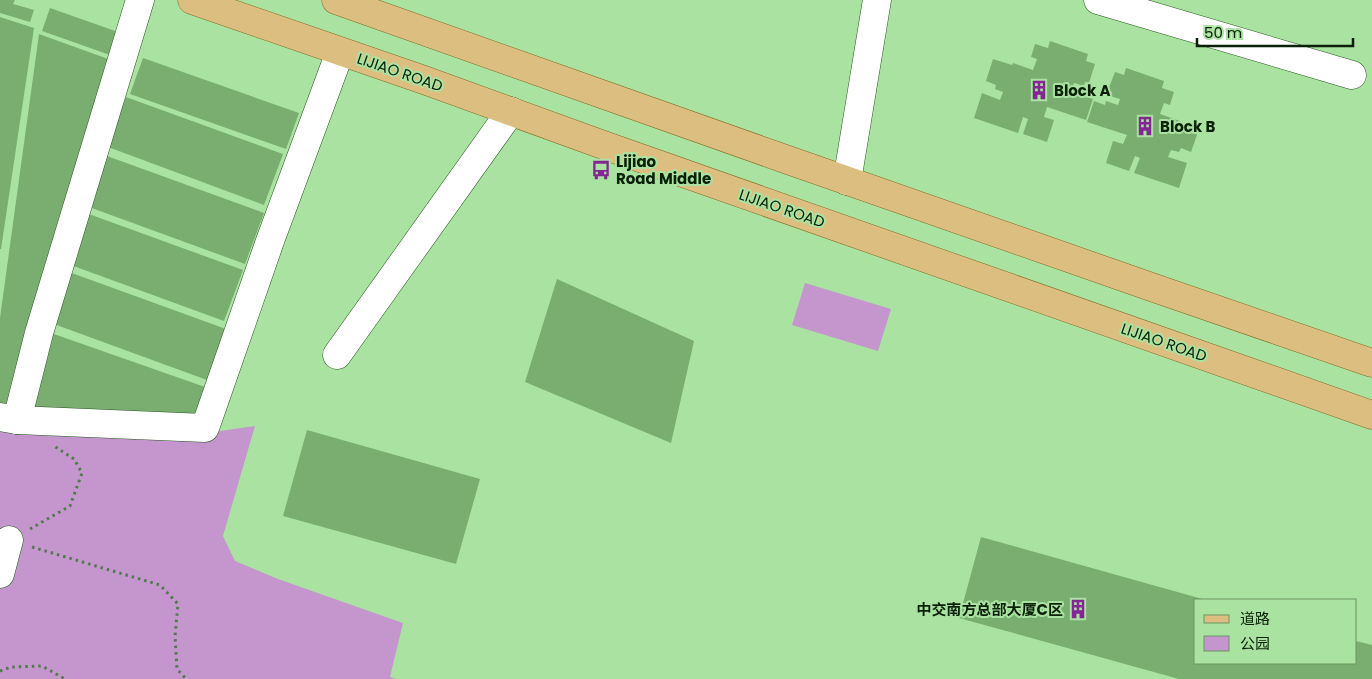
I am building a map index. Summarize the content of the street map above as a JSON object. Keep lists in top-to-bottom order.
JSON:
{
  "streets": {
    "main road": ["LIJIAO ROAD"]
  },
  "places": {
    "building": ["Block A", "Block B", "中交南方总部大厦C区"],
    "bus stop": ["Lijiao Road Middle"]
  },
  "legend": ["道路", "公园"],
  "scale_bar": "50 m"
}
